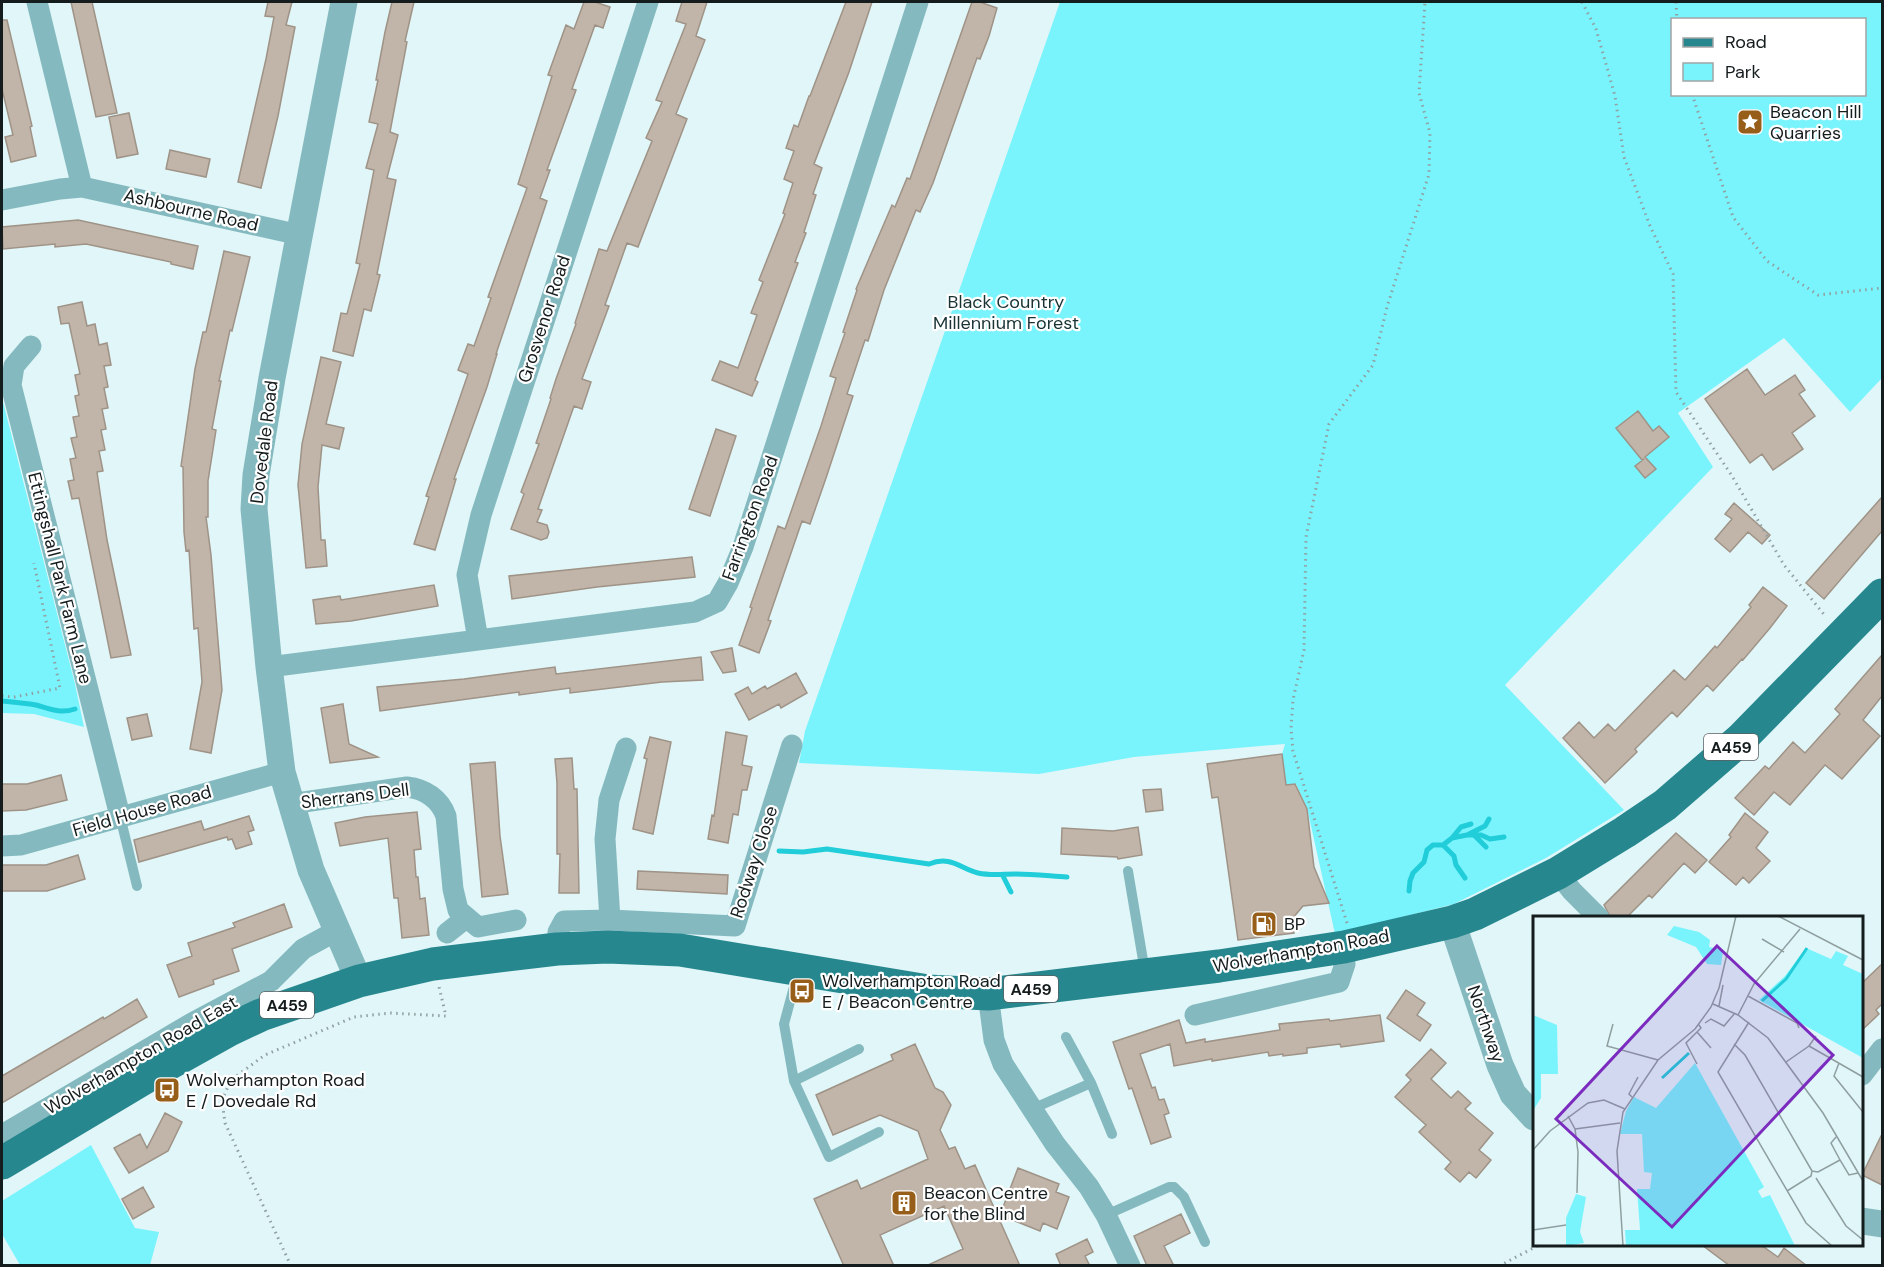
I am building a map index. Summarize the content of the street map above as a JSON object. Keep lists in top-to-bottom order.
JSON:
{
  "streets": {
    "main road": ["A459", "Wolverhampton Road", "Wolverhampton Road East"],
    "street": [
      "Ashbourne Road",
      "Grosvenor Road",
      "Dovedale Road",
      "Farrington Road",
      "Ettingshall Park Farm Lane",
      "Sherrans Dell",
      "Field House Road",
      "Rodway Close",
      "Northway"
    ]
  },
  "crossings": [
    ["Ashbourne Road", "Dovedale Road"],
    ["Grosvenor Road", "Farrington Road"],
    ["Dovedale Road", "Farrington Road"],
    ["Dovedale Road", "Sherrans Dell"],
    ["Dovedale Road", "Field House Road"],
    ["Dovedale Road", "Wolverhampton Road East"],
    ["Ettingshall Park Farm Lane", "Field House Road"],
    ["Rodway Close", "Wolverhampton Road"],
    ["Rodway Close", "Wolverhampton Road East"],
    ["Wolverhampton Road", "Northway"],
    ["Wolverhampton Road", "Wolverhampton Road East"]
  ],
  "parks": ["Black Country Millennium Forest"],
  "places": {
    "place": ["Beacon Hill Quarries"],
    "fuel station": ["BP"],
    "bus stop": ["Wolverhampton Road E / Beacon Centre", "Wolverhampton Road E / Dovedale Rd"],
    "building": ["Beacon Centre for the Blind"]
  },
  "legend": ["Road", "Park"]
}
